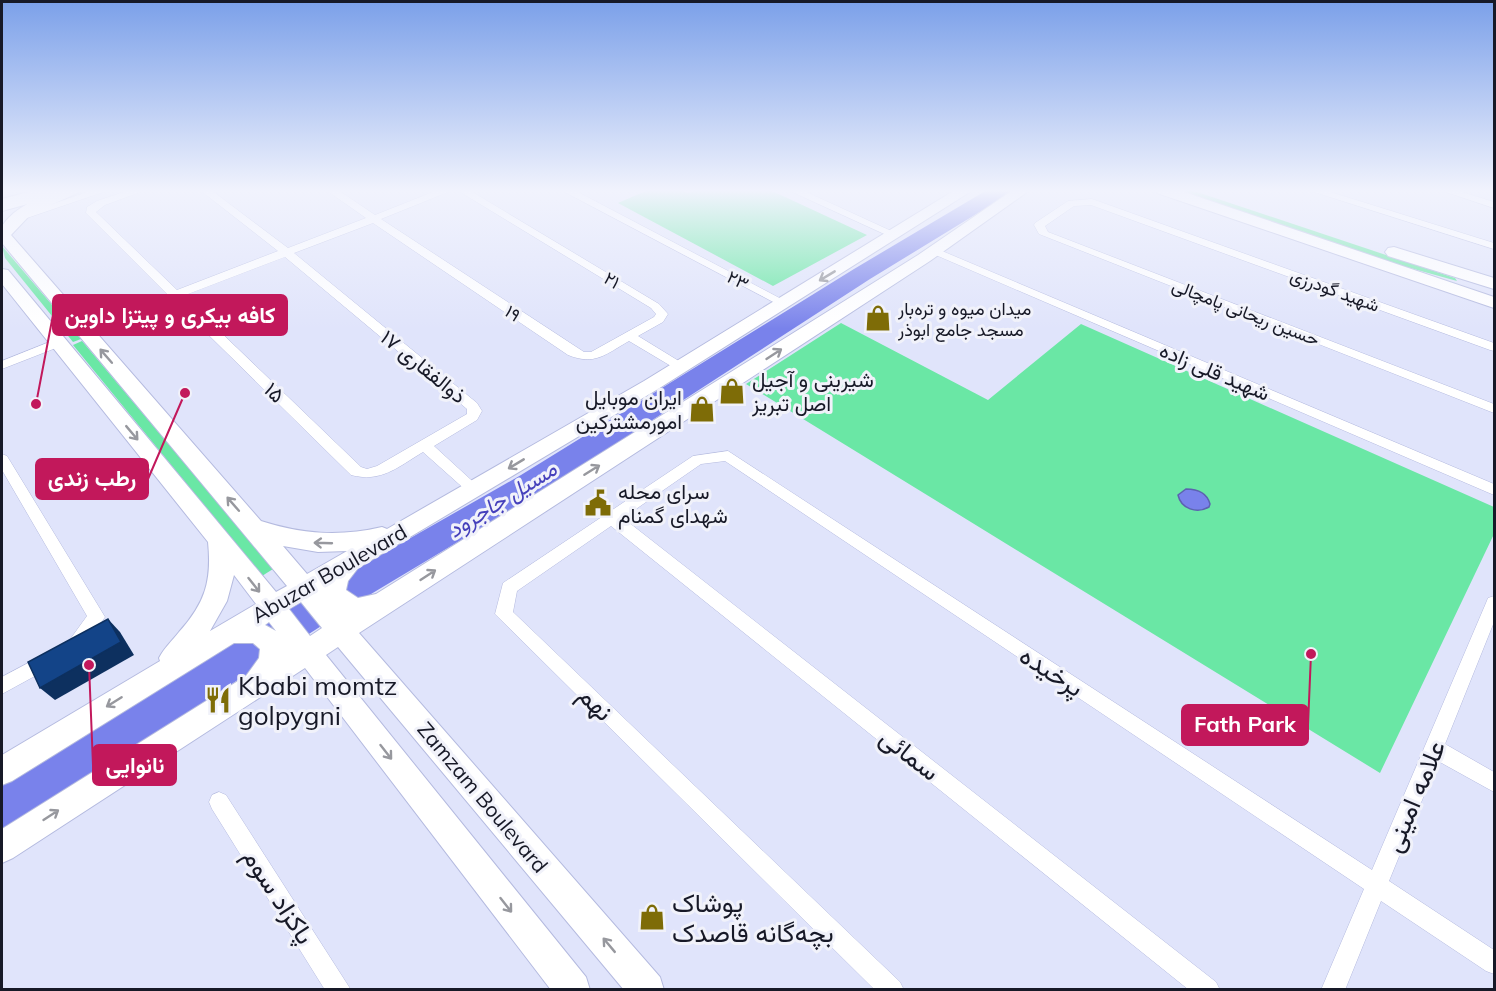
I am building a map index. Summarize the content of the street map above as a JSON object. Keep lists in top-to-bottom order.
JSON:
{
  "streets": {
    "main road": ["Abuzar Boulevard", "Zamzam Boulevard"],
    "street": [
      "۲۱",
      "۲۳",
      "شهید گودرزی",
      "حسین ریحانی پامچالی",
      "۱۹",
      "ذوالفقاری ۱۷",
      "شهید قلی زاده",
      "۱۵",
      "پرخیده",
      "نهم",
      "سمائی",
      "علامه امینی",
      "پاکزاد سوم"
    ]
  },
  "crossings": [
    ["۲۱", "۱۹"],
    ["۲۳", "Abuzar Boulevard"],
    ["ذوالفقاری ۱۷", "۱۵"],
    ["Abuzar Boulevard", "Zamzam Boulevard"],
    ["پرخیده", "نهم"],
    ["پرخیده", "علامه امینی"],
    ["نهم", "سمائی"]
  ],
  "water": ["مسیل جاجرود"],
  "places": {
    "shop": [
      "میدان میوه و تره‌بار مسجد جامع ابوذر",
      "شیرینی و آجیل اصل تبریز",
      "ایران موبایل امورمشترکین",
      "پوشاک بچه‌گانه قاصدک"
    ],
    "other": [
      "رطب زندی",
      "کافه بیکری و پیتزا داوین",
      "Fath Park",
      "نانوایی"
    ],
    "public building": ["سرای محله شهدای گمنام"],
    "restaurant": ["Kbabi momtz golpygni"]
  }
}
